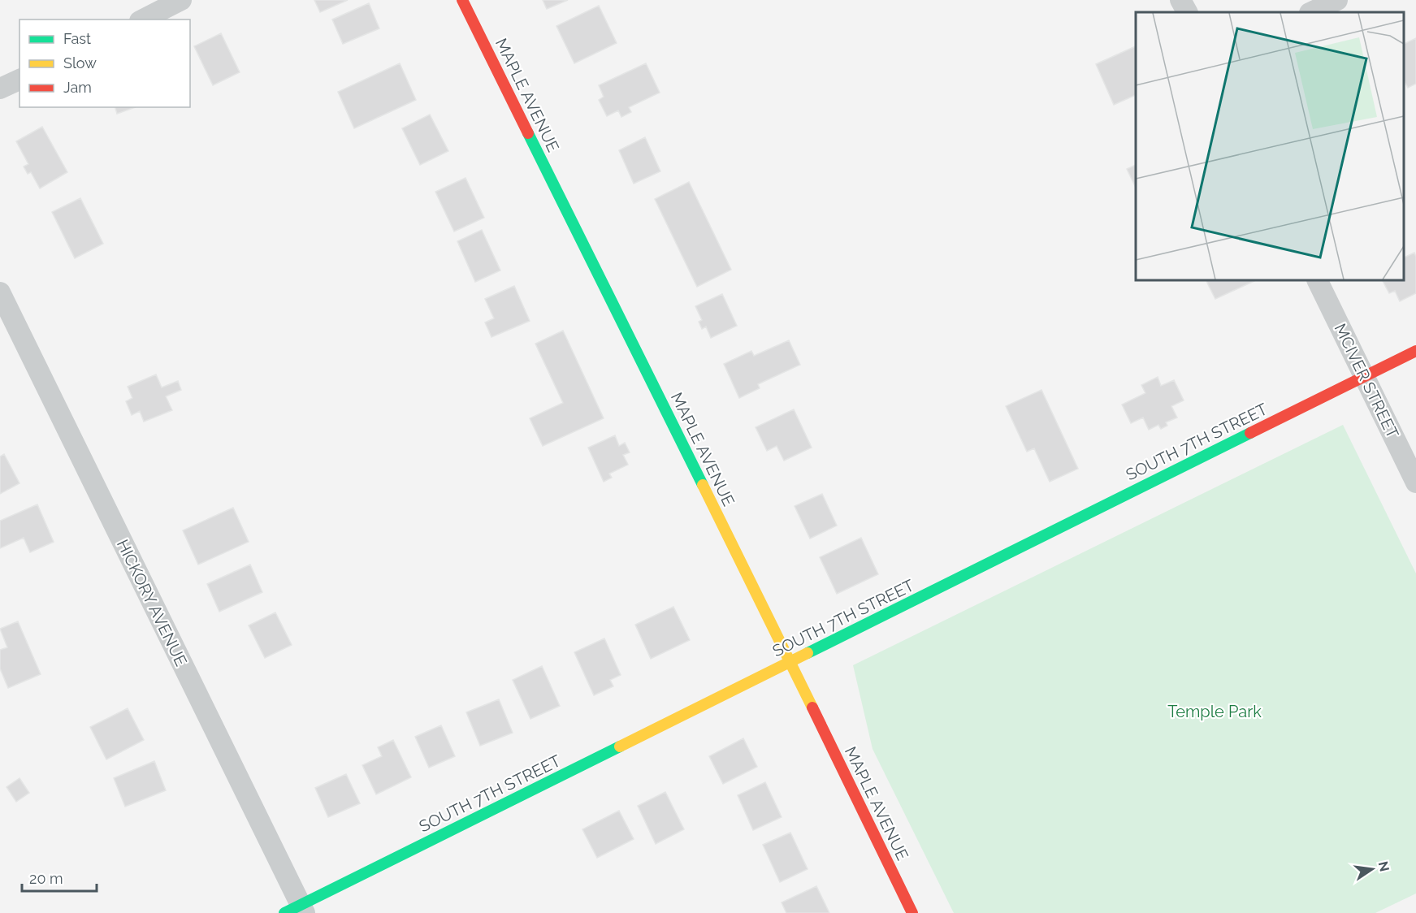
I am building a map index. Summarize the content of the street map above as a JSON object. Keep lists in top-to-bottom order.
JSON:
{
  "streets": {
    "street": [
      "MAPLE AVENUE",
      "MCIVER STREET",
      "SOUTH 7TH STREET",
      "HICKORY AVENUE"
    ]
  },
  "crossings": [
    ["MAPLE AVENUE", "SOUTH 7TH STREET"],
    ["MCIVER STREET", "SOUTH 7TH STREET"],
    ["SOUTH 7TH STREET", "HICKORY AVENUE"]
  ],
  "parks": ["Temple Park"],
  "legend": ["Fast", "Slow", "Jam"],
  "scale_bar": "20 m",
  "north": "right"
}
